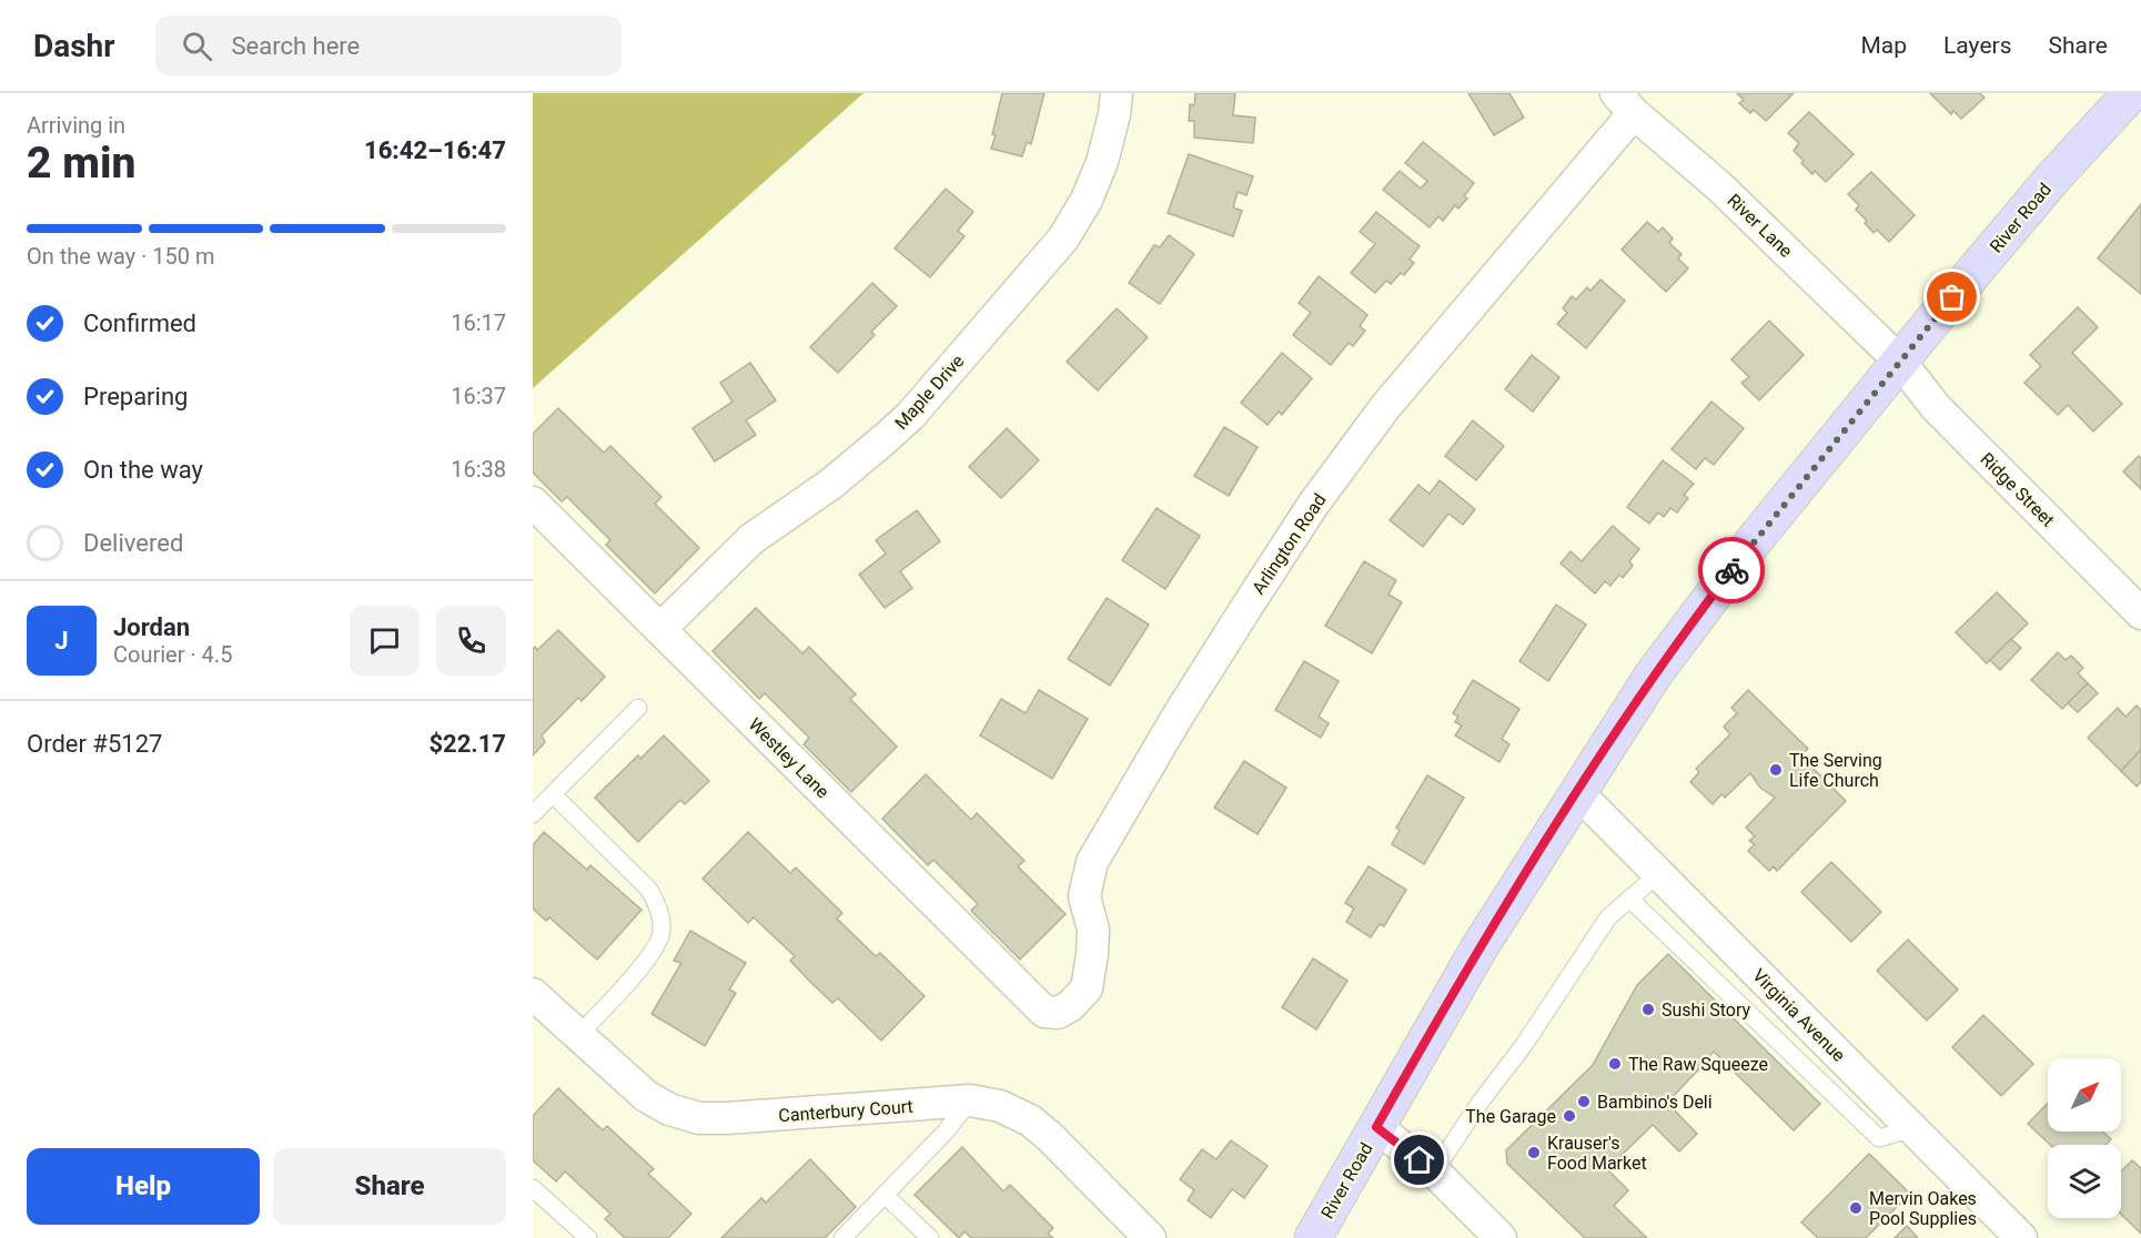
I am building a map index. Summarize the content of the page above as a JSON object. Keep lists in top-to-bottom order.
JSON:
{
  "streets": {
    "main road": ["River Road"],
    "street": [
      "River Lane",
      "Maple Drive",
      "Ridge Street",
      "Arlington Road",
      "Westley Lane",
      "Virginia Avenue",
      "Canterbury Court"
    ]
  },
  "crossings": [
    ["River Road", "River Lane"],
    ["River Road", "Ridge Street"],
    ["River Road", "Virginia Avenue"],
    ["River Lane", "Ridge Street"],
    ["River Lane", "Arlington Road"],
    ["Maple Drive", "Westley Lane"],
    ["Arlington Road", "Westley Lane"]
  ],
  "places": [
    "The Serving Life Church",
    "Sushi Story",
    "The Raw Squeeze",
    "Bambino's Deli",
    "The Garage",
    "Krauser's Food Market",
    "Mervin Oakes Pool Supplies"
  ],
  "north": "top right",
  "page": {
    "header": "Dashr",
    "search": "Search here",
    "nav": ["Map", "Layers", "Share"],
    "heading": ["2 min", "Arriving in", "16:42–16:47"],
    "panel": [
      "Jordan",
      "Courier · 4.5",
      "Order #5127",
      "$22.17"
    ],
    "bar": "On the way · 150 m",
    "list": [
      ["Confirmed", "16:17"],
      ["Preparing", "16:37"],
      ["On the way", "16:38"],
      "Delivered"
    ],
    "round": "J",
    "buttons": ["Help", "Share"]
  }
}
